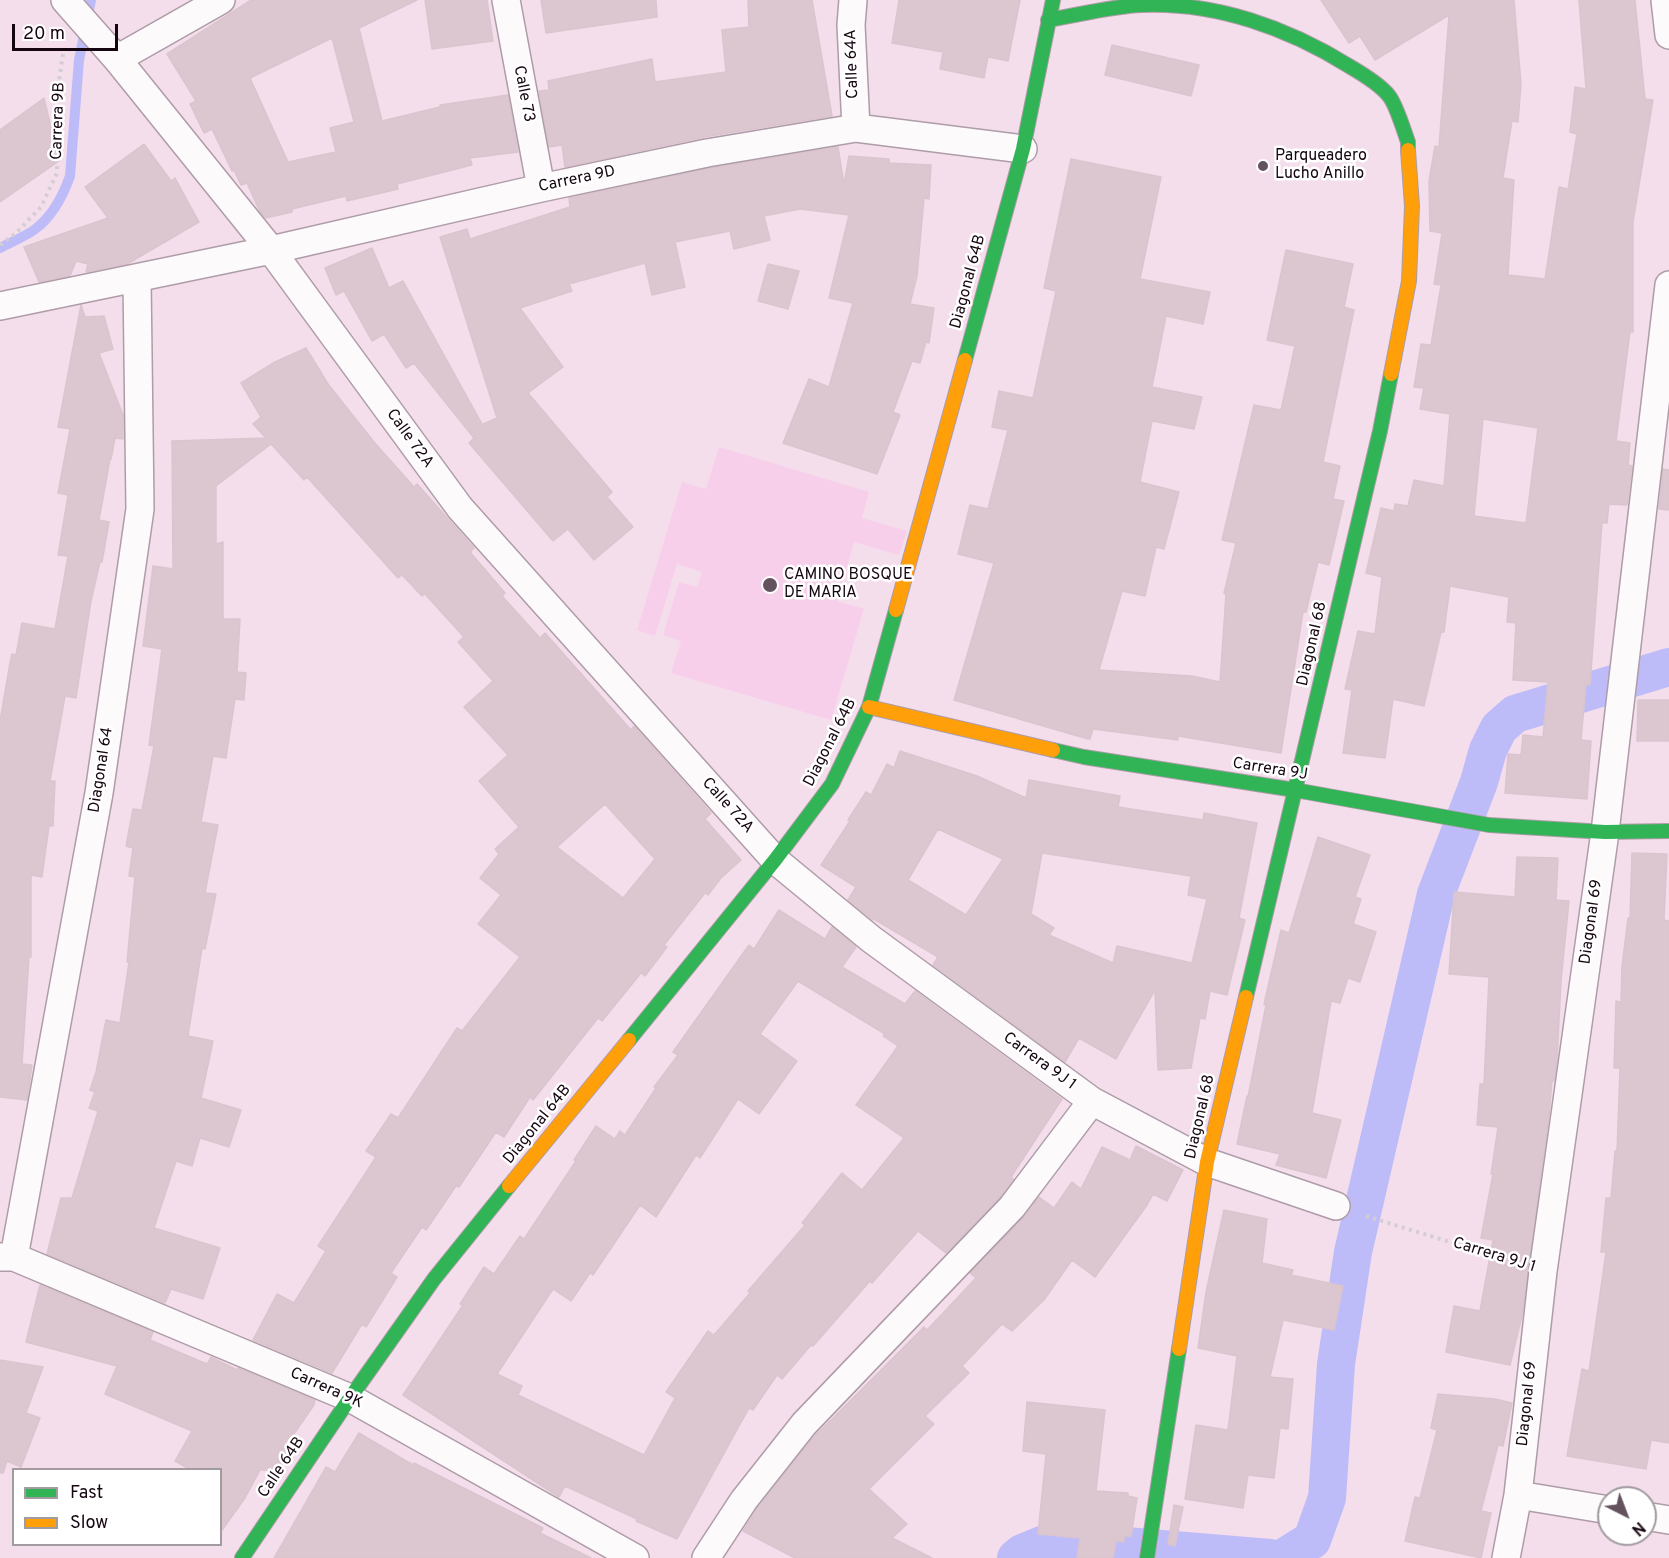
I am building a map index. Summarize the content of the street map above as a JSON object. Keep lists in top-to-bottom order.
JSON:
{
  "streets": {
    "street": [
      "Calle 64A",
      "Calle 73",
      "Carrera 9D",
      "Diagonal 64B",
      "Calle 72A",
      "Diagonal 68",
      "Diagonal 64",
      "Carrera 9J",
      "Diagonal 69",
      "Carrera 9J 1",
      "Carrera 9K",
      "Calle 64B"
    ],
    "path": ["Carrera 9B"]
  },
  "crossings": [
    ["Calle 64A", "Carrera 9D"],
    ["Calle 73", "Carrera 9D"],
    ["Carrera 9B", "Calle 72A"],
    ["Carrera 9D", "Diagonal 64B"],
    ["Carrera 9D", "Calle 72A"],
    ["Carrera 9D", "Diagonal 64"],
    ["Diagonal 64B", "Calle 72A"],
    ["Diagonal 64B", "Diagonal 68"],
    ["Diagonal 64B", "Carrera 9J"],
    ["Diagonal 64B", "Carrera 9J 1"],
    ["Diagonal 64B", "Carrera 9K"],
    ["Diagonal 64B", "Calle 64B"],
    ["Calle 72A", "Carrera 9J 1"],
    ["Diagonal 68", "Carrera 9J"],
    ["Diagonal 68", "Carrera 9J 1"],
    ["Diagonal 64", "Carrera 9K"],
    ["Carrera 9J", "Diagonal 69"],
    ["Diagonal 69", "Carrera 9J 1"],
    ["Carrera 9K", "Calle 64B"]
  ],
  "places": ["Parqueadero Lucho Anillo", "CAMINO BOSQUE DE MARIA"],
  "legend": ["Fast", "Slow"],
  "scale_bar": "20 m",
  "north": "bottom right"
}
